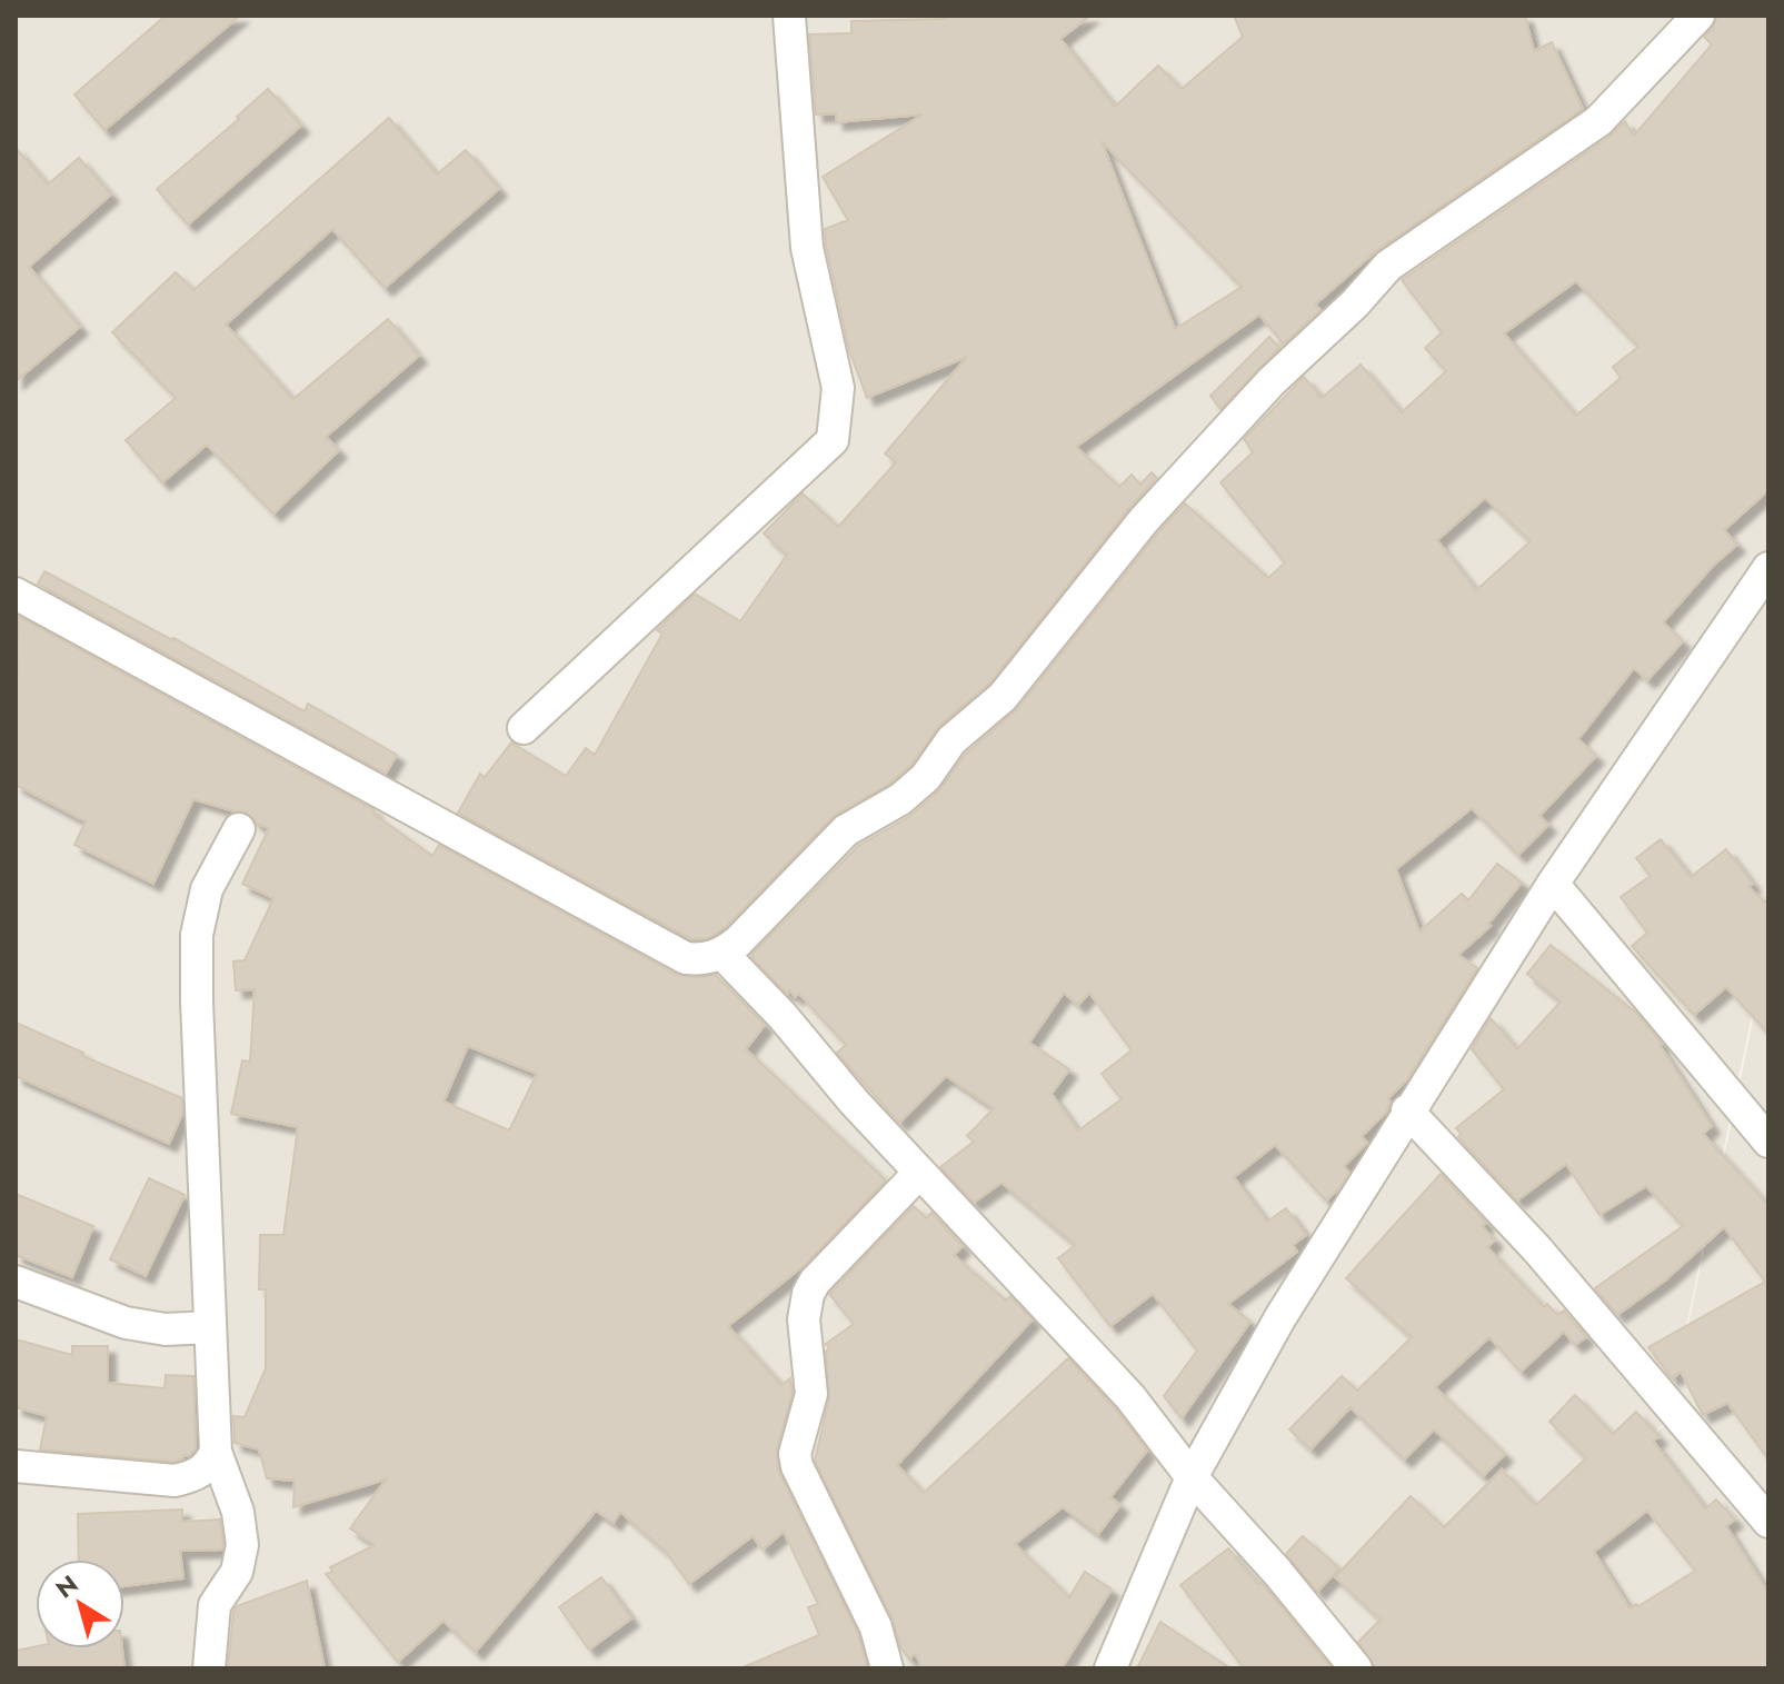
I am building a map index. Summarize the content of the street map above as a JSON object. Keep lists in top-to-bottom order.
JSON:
{
  "north": "top left"
}
